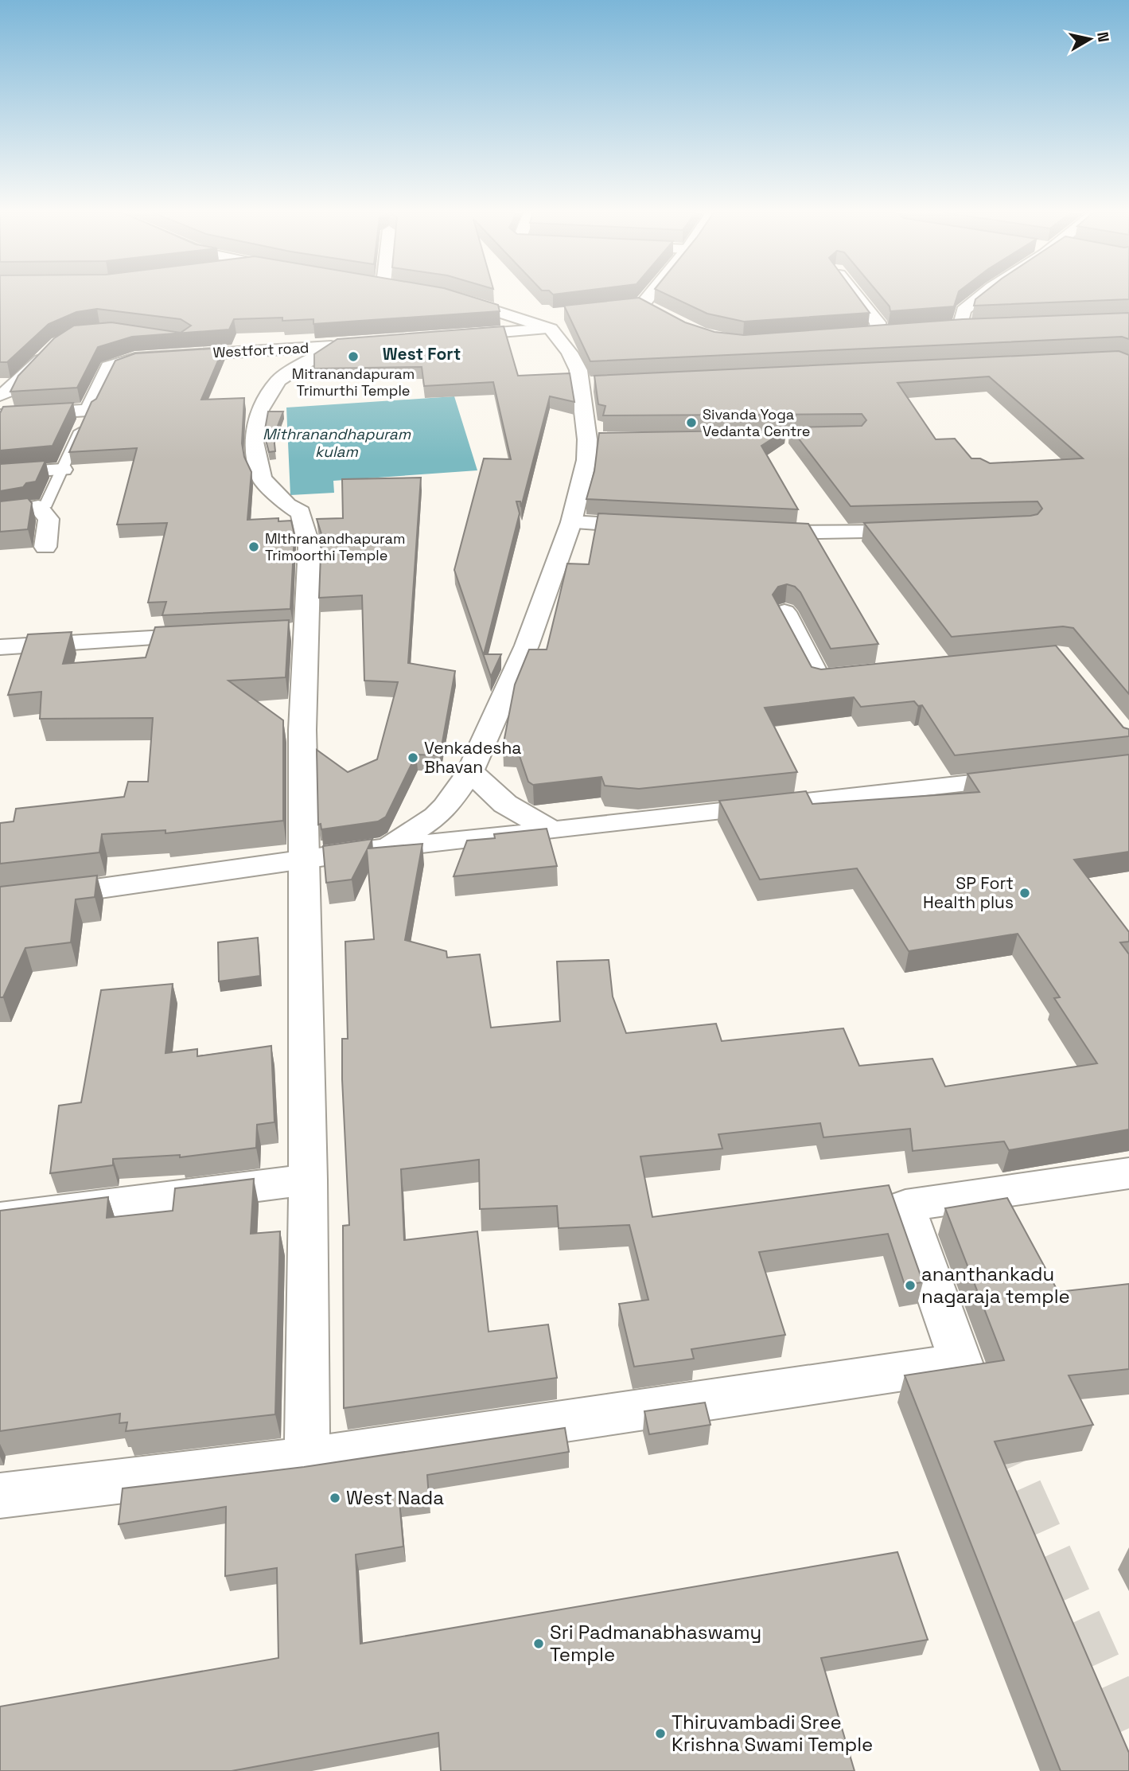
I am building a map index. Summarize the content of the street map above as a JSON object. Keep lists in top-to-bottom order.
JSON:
{
  "streets": {
    "street": ["Westfort road"]
  },
  "districts": ["West Fort"],
  "water": ["Mithranandhapuram kulam"],
  "places": [
    "Mitranandapuram Trimurthi Temple",
    "Sivanda Yoga Vedanta Centre",
    "MIthranandhapuram Trimoorthi Temple",
    "Venkadesha Bhavan",
    "SP Fort Health plus",
    "ananthankadu nagaraja temple",
    "West Nada",
    "Sri Padmanabhaswamy Temple",
    "Thiruvambadi Sree Krishna Swami Temple"
  ],
  "north": "right"
}
